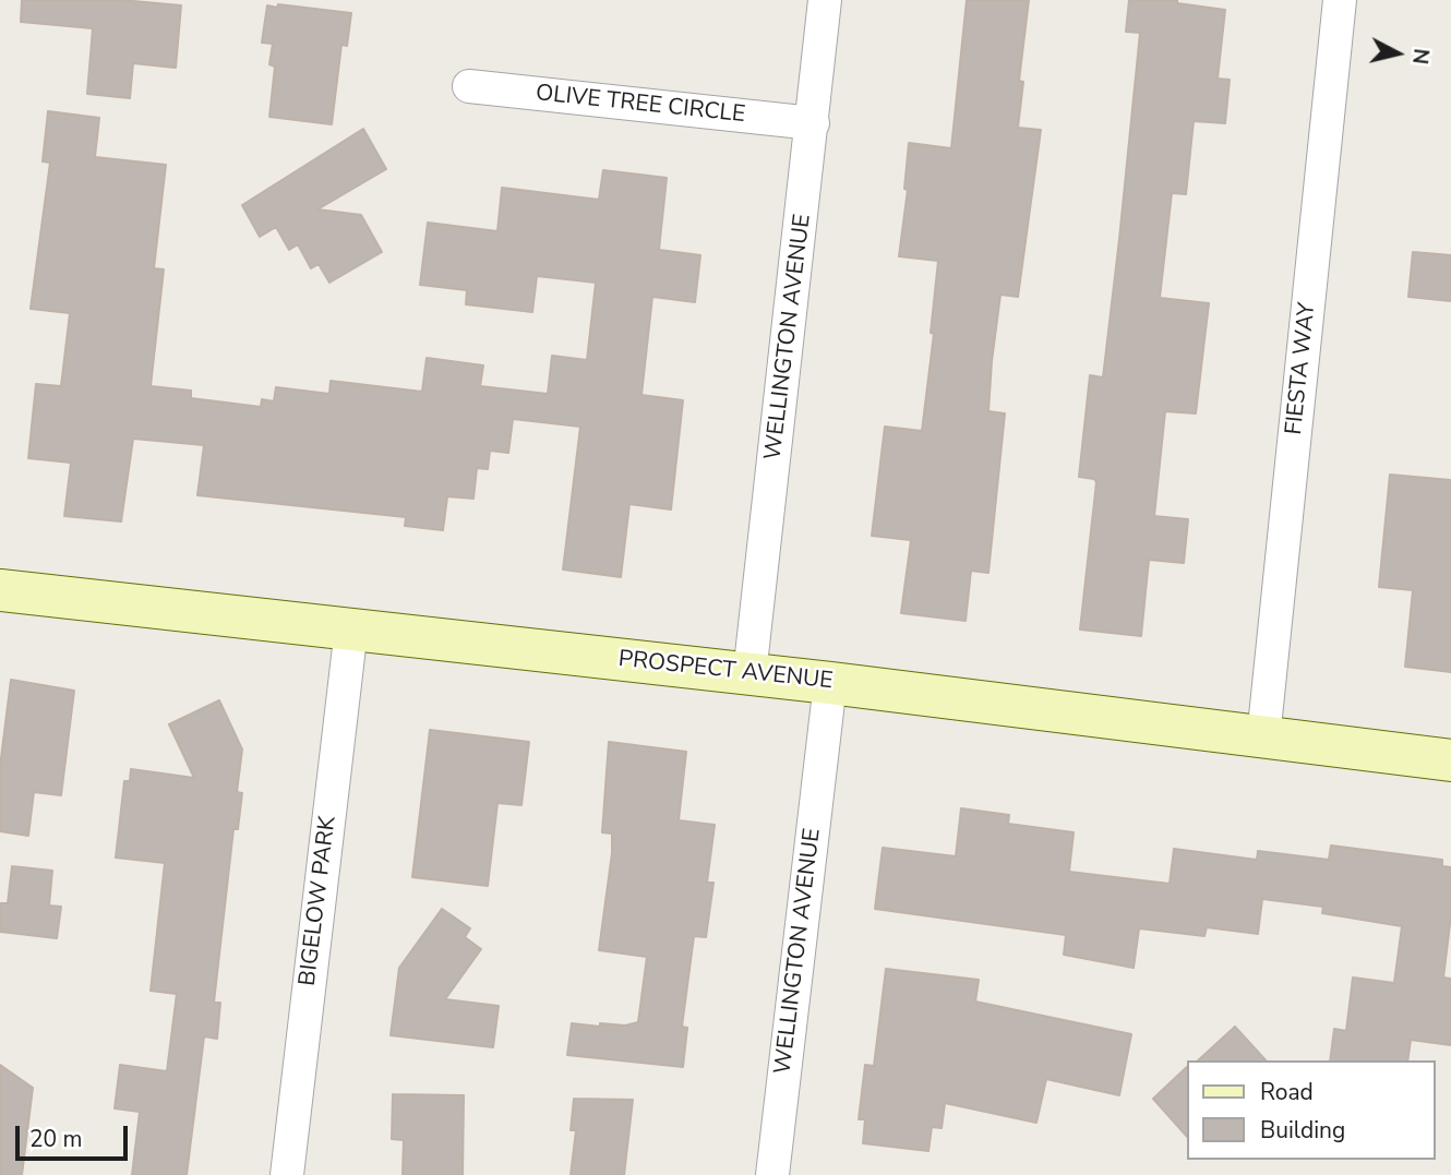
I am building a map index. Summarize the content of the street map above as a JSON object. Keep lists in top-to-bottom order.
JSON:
{
  "streets": {
    "main road": ["PROSPECT AVENUE"],
    "street": [
      "OLIVE TREE CIRCLE",
      "WELLINGTON AVENUE",
      "FIESTA WAY",
      "BIGELOW PARK"
    ]
  },
  "crossings": [
    ["OLIVE TREE CIRCLE", "WELLINGTON AVENUE"],
    ["WELLINGTON AVENUE", "PROSPECT AVENUE"],
    ["FIESTA WAY", "PROSPECT AVENUE"],
    ["PROSPECT AVENUE", "BIGELOW PARK"]
  ],
  "legend": ["Road", "Building"],
  "scale_bar": "20 m",
  "north": "right"
}
